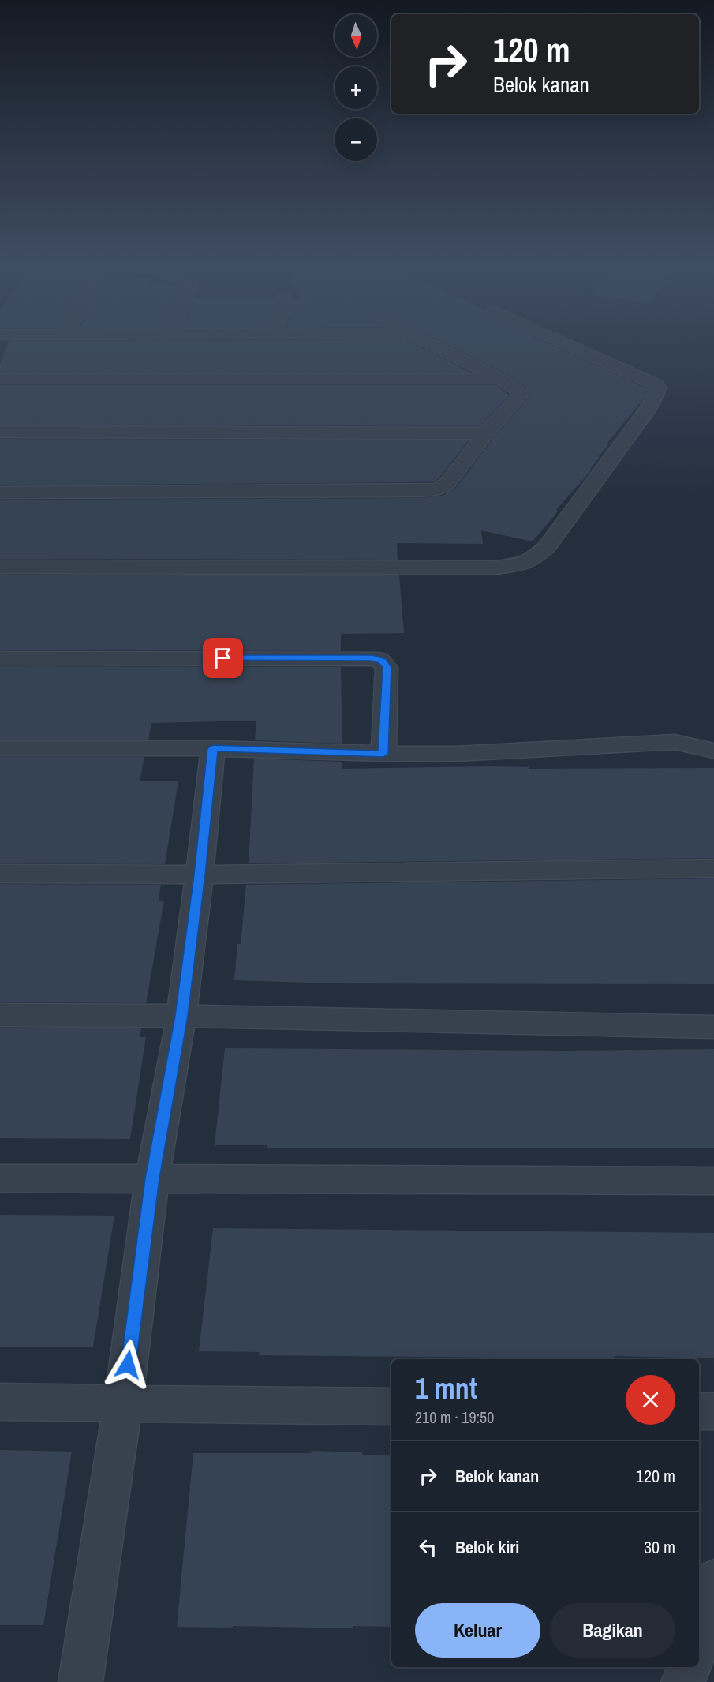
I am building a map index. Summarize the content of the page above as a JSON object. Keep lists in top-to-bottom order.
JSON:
{
  "north": "bottom",
  "page": {
    "map_buttons": ["+", "−"],
    "turn": ["120 m", "Belok kanan"],
    "heading": ["1 mnt", "210 m · 19:50"],
    "list": [
      {
        "name": "Belok kanan",
        "value": "120 m"
      },
      {
        "name": "Belok kiri",
        "value": "30 m"
      }
    ],
    "buttons": ["Keluar", "Bagikan"]
  }
}
